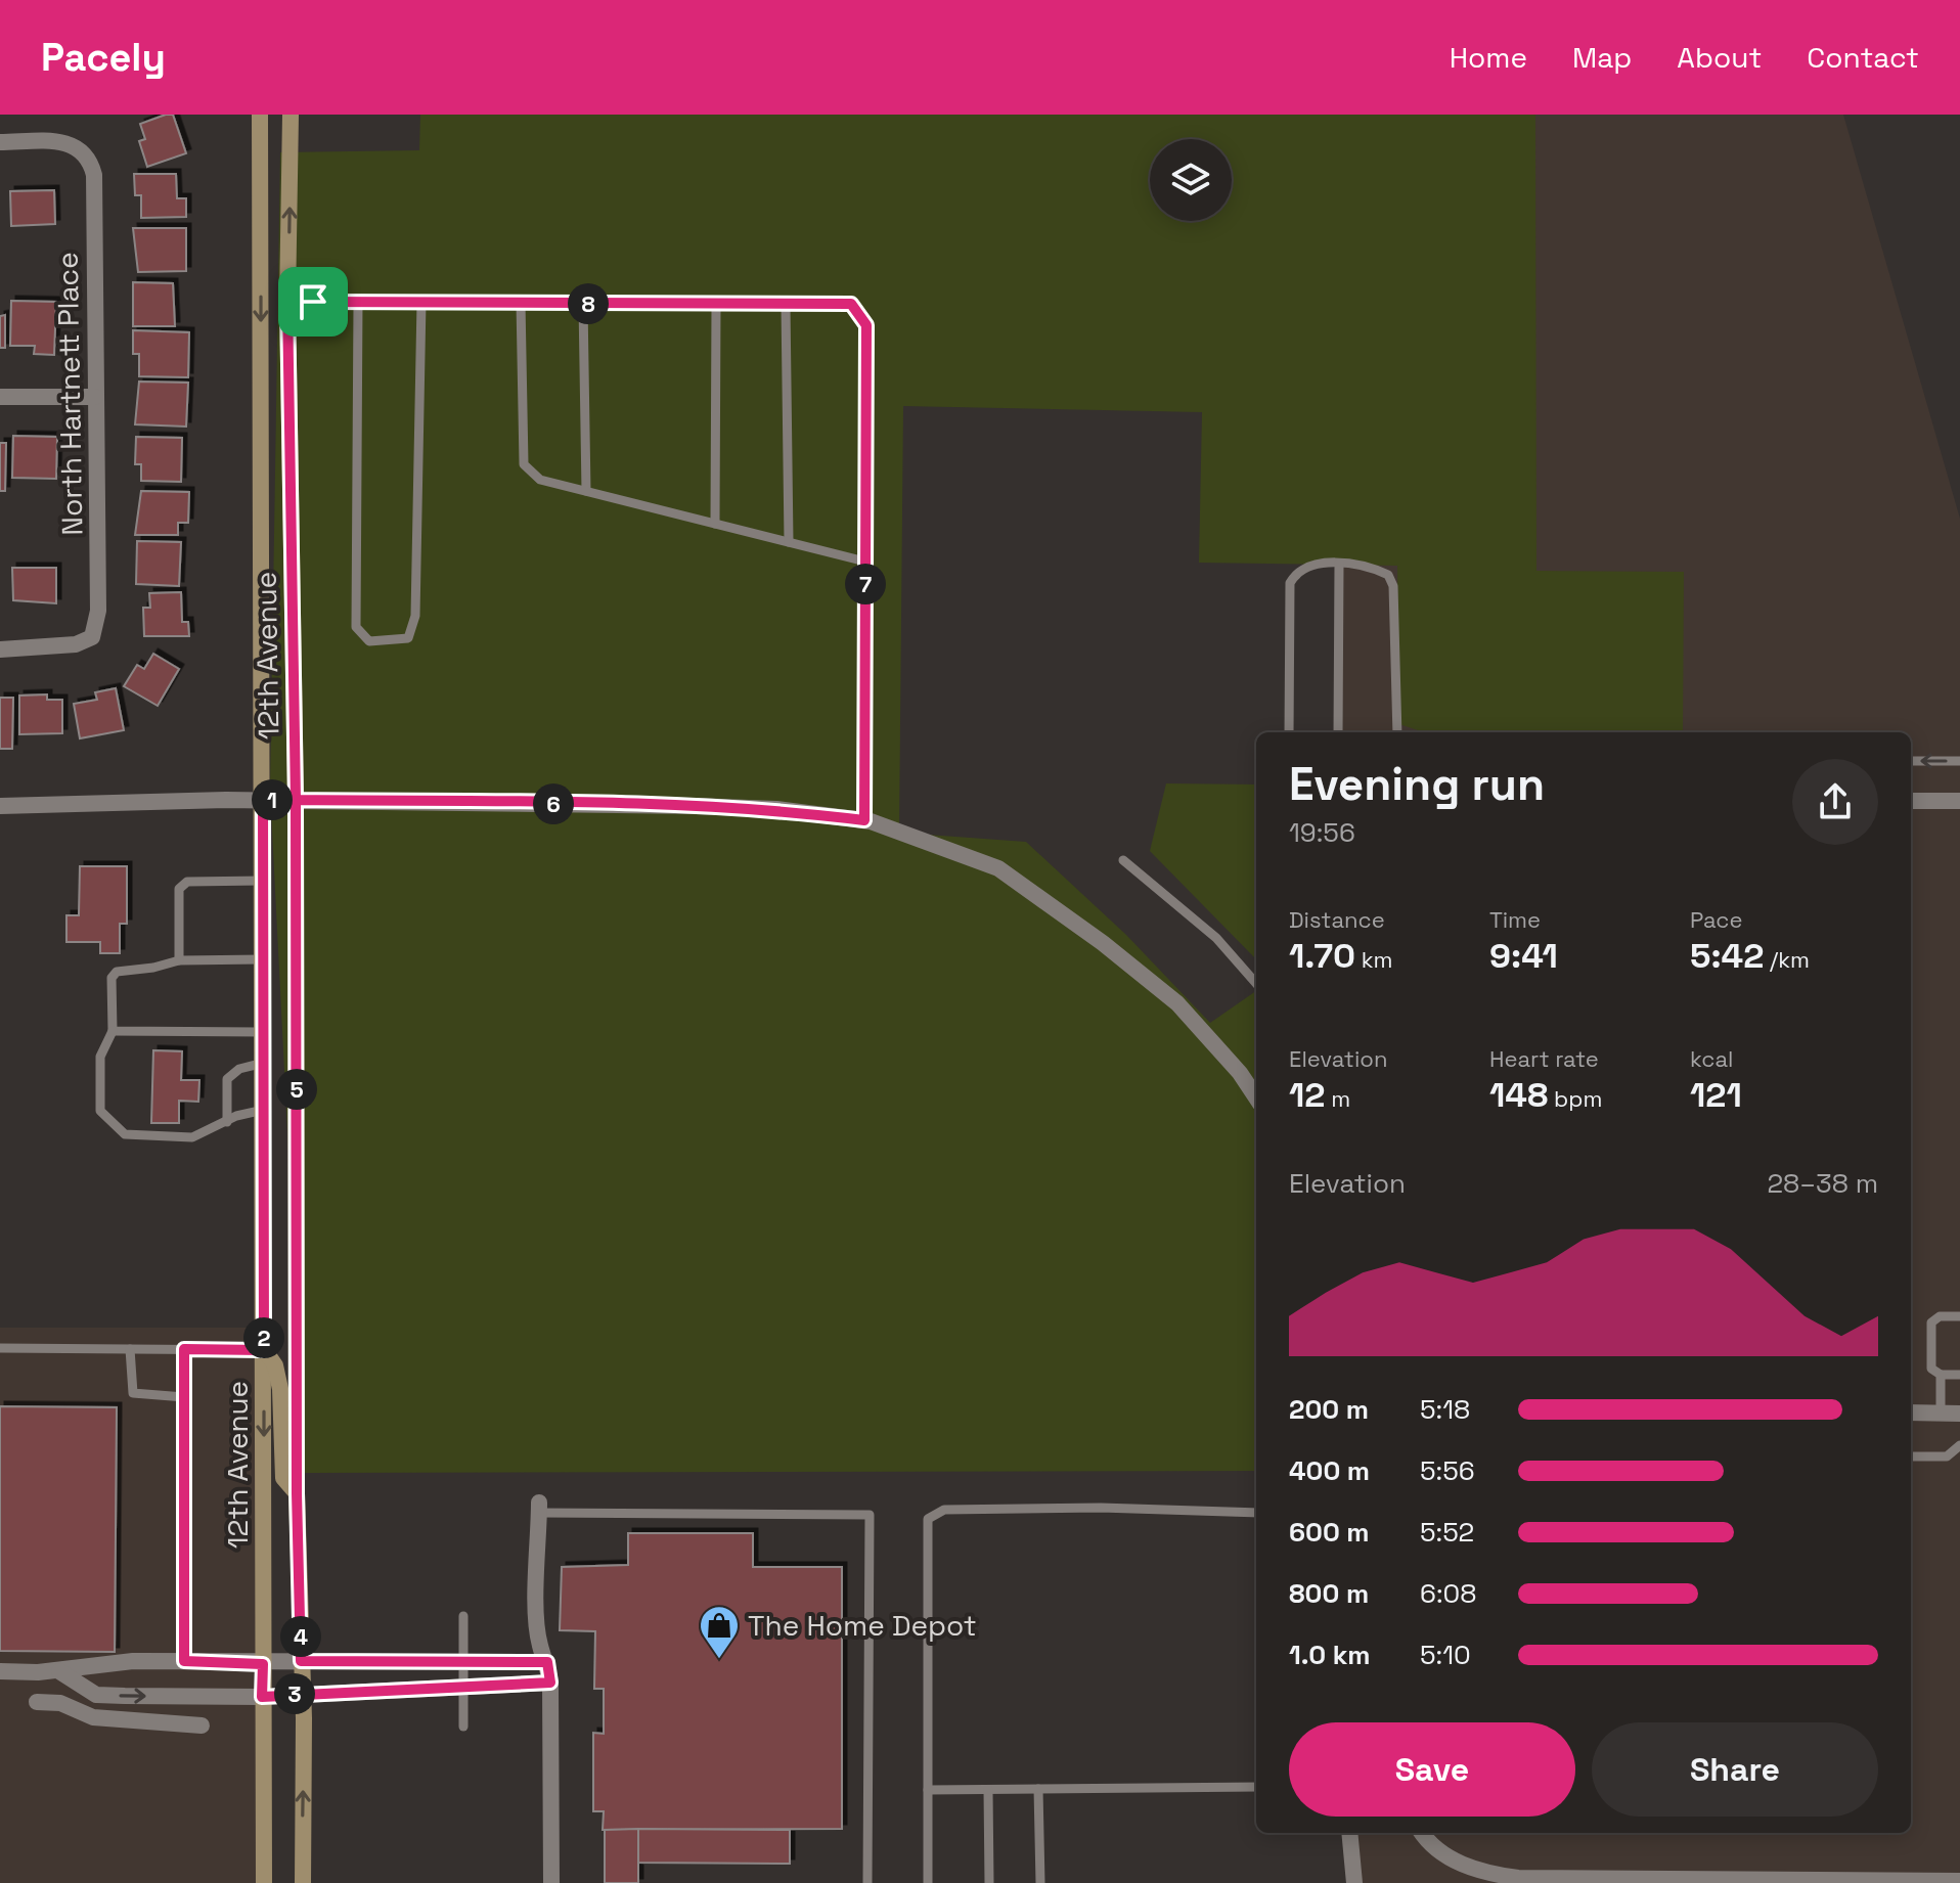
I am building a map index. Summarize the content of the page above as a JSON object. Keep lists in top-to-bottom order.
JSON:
{
  "streets": {
    "main road": ["12th Avenue"],
    "street": ["North Hartnett Place"]
  },
  "places": {
    "shop": ["The Home Depot"]
  },
  "page": {
    "header": "Pacely",
    "nav": [
      "Home",
      "Map",
      "About",
      "Contact"
    ],
    "pins": [
      "8",
      "7",
      "1",
      "6",
      "5",
      "2",
      "4",
      "3"
    ],
    "heading": ["Evening run", "19:56"],
    "stats": [
      ["Distance", "1.70 km"],
      ["Time", "9:41"],
      ["Pace", "5:42 /km"],
      ["Elevation", "12 m"],
      ["Heart rate", "148 bpm"],
      ["kcal", "121"]
    ],
    "chart": ["Elevation", "28–38 m"],
    "list": [
      {
        "name": "200 m",
        "note": "5:18"
      },
      {
        "name": "400 m",
        "note": "5:56"
      },
      {
        "name": "600 m",
        "note": "5:52"
      },
      {
        "name": "800 m",
        "note": "6:08"
      },
      {
        "name": "1.0 km",
        "note": "5:10"
      }
    ],
    "buttons": ["Save", "Share"]
  }
}
